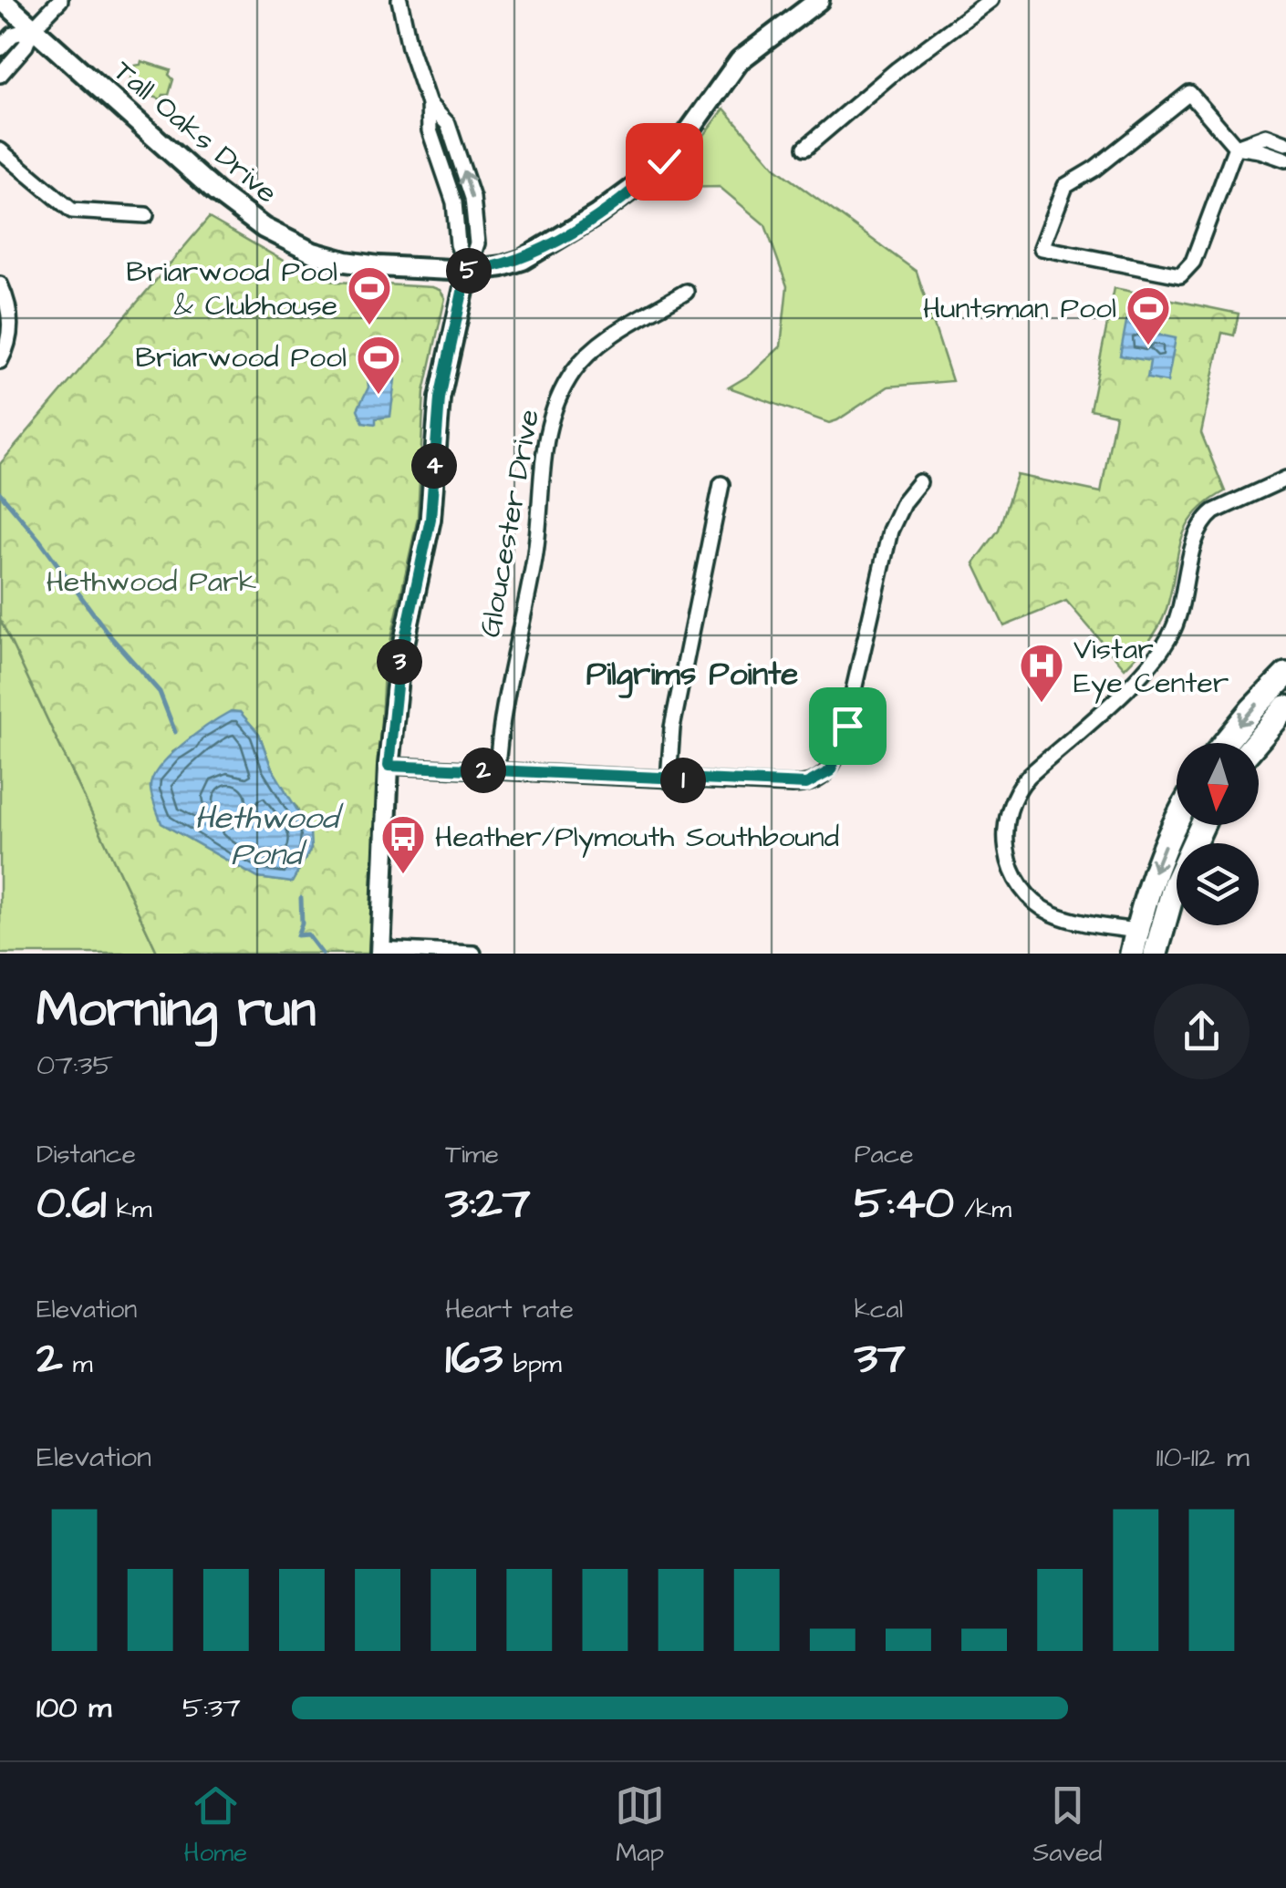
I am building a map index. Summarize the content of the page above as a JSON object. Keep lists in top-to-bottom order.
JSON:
{
  "streets": {
    "street": ["Tall Oaks Drive", "Gloucester Drive"]
  },
  "districts": ["Pilgrims Pointe"],
  "water": ["Hethwood Pond"],
  "parks": ["Hethwood Park"],
  "places": {
    "sports": ["Briarwood Pool & Clubhouse", "Huntsman Pool", "Briarwood Pool"],
    "hospital": ["Vistar Eye Center"],
    "bus stop": ["Heather/Plymouth Southbound"]
  },
  "north": "bottom",
  "page": {
    "pins": [
      "5",
      "4",
      "3",
      "2",
      "1"
    ],
    "heading": ["Morning run", "07:35"],
    "stats": [
      ["Distance", "0.61 km"],
      ["Time", "3:27"],
      ["Pace", "5:40 /km"],
      ["Elevation", "2 m"],
      ["Heart rate", "163 bpm"],
      ["kcal", "37"]
    ],
    "chart": ["Elevation", "110–112 m"],
    "list": [
      {
        "name": "100 m",
        "note": "5:37"
      }
    ],
    "tabs": ["Home", "Map", "Saved"]
  }
}
